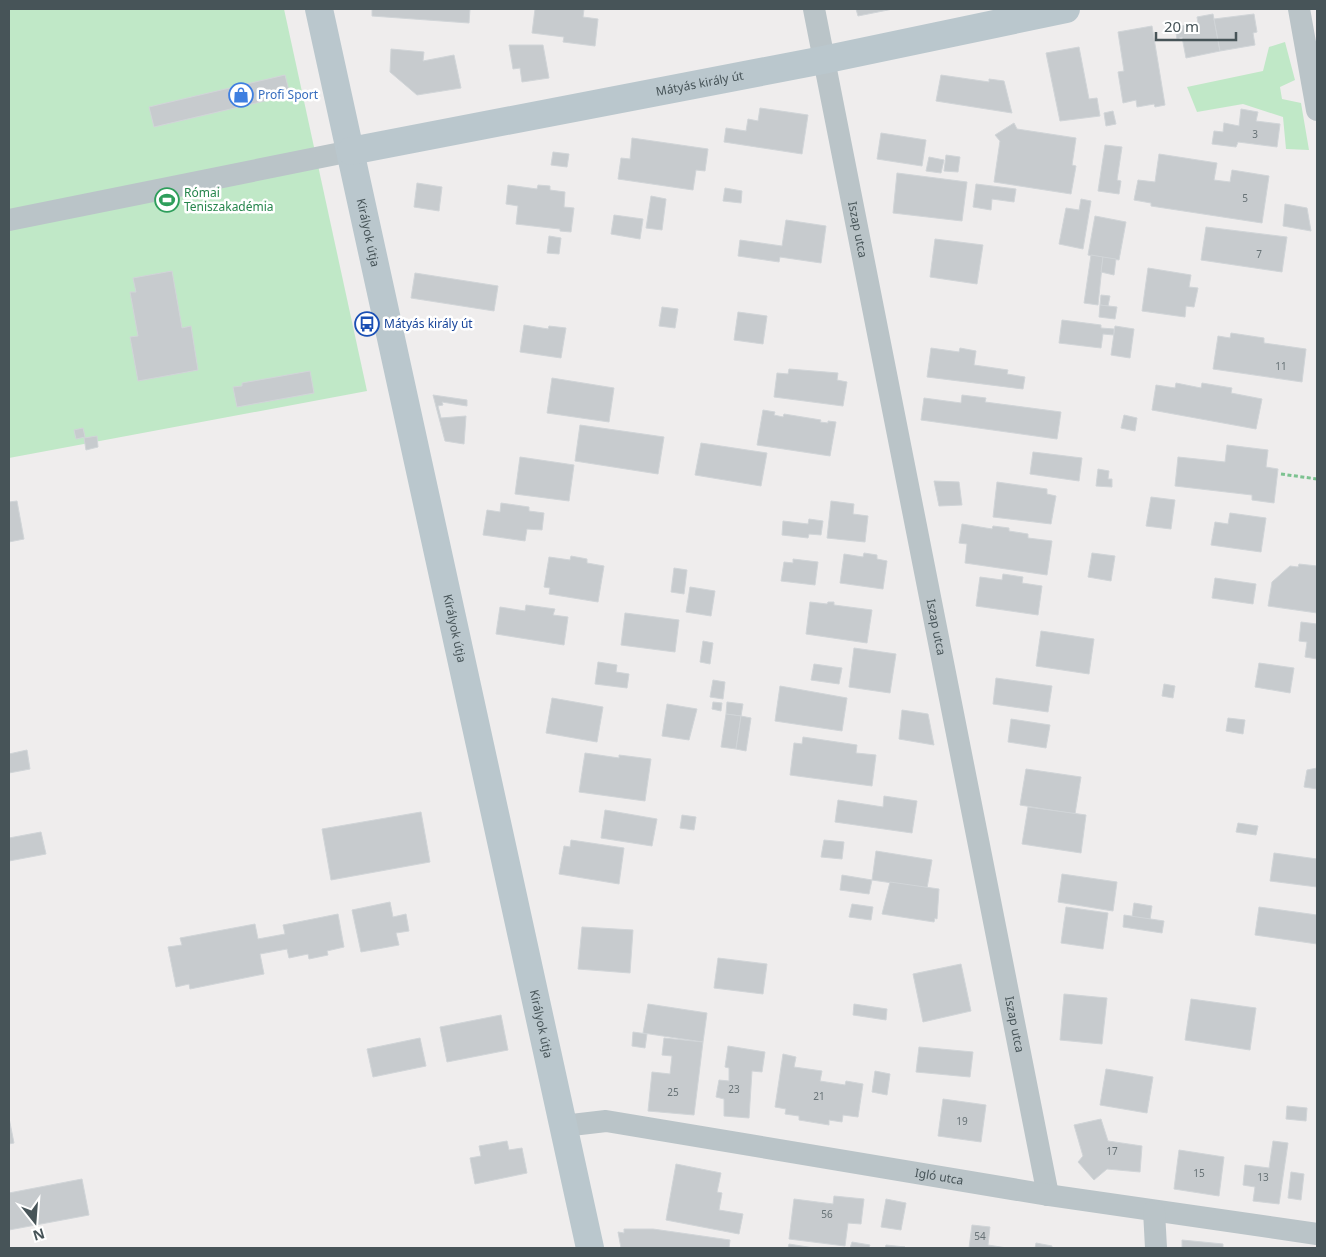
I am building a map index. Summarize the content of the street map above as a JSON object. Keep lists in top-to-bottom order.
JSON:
{
  "streets": {
    "street": [
      "Mátyás király út",
      "Iszap utca",
      "Királyok útja",
      "Igló utca"
    ]
  },
  "crossings": [
    ["Mátyás király út", "Iszap utca"],
    ["Mátyás király út", "Királyok útja"],
    ["Iszap utca", "Igló utca"],
    ["Királyok útja", "Igló utca"]
  ],
  "places": {
    "shop": ["Profi Sport"],
    "sports": ["Római Teniszakadémia"],
    "bus stop": ["Mátyás király út"]
  },
  "house_numbers": [
    "3",
    "5",
    "7",
    "11",
    "23",
    "25",
    "21",
    "19",
    "17",
    "15",
    "13",
    "56",
    "54"
  ],
  "scale_bar": "20 m",
  "north": "bottom"
}
